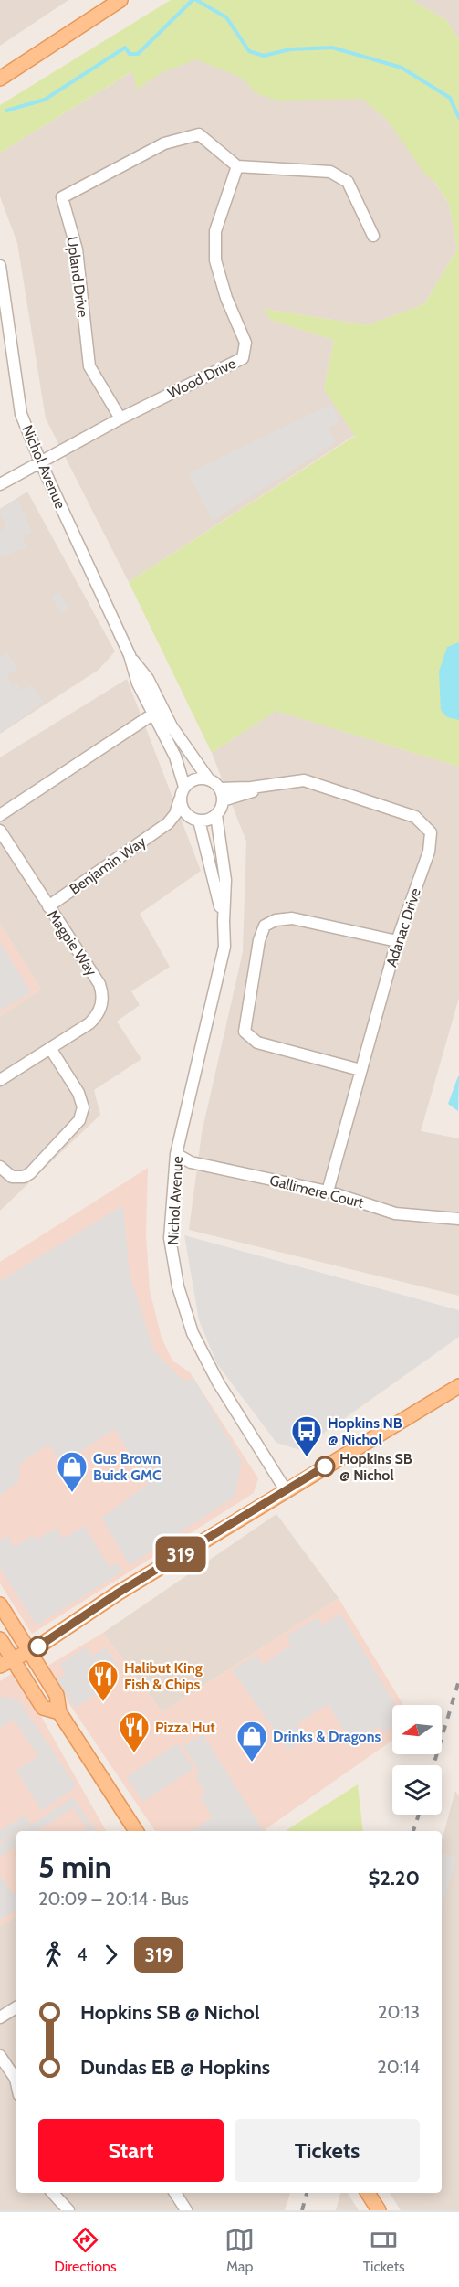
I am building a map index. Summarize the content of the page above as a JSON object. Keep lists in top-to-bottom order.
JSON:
{
  "streets": {
    "street": [
      "Upland Drive",
      "Wood Drive",
      "Nichol Avenue",
      "Benjamin Way",
      "Adanac Drive",
      "Magpie Way",
      "Gallimere Court"
    ]
  },
  "crossings": [
    ["Upland Drive", "Wood Drive"],
    ["Wood Drive", "Nichol Avenue"],
    ["Nichol Avenue", "Benjamin Way"],
    ["Nichol Avenue", "Adanac Drive"],
    ["Nichol Avenue", "Gallimere Court"],
    ["Benjamin Way", "Adanac Drive"],
    ["Benjamin Way", "Magpie Way"],
    ["Adanac Drive", "Gallimere Court"]
  ],
  "places": {
    "bus stop": ["Hopkins NB @ Nichol"],
    "other": ["Hopkins SB @ Nichol"],
    "shop": ["Gus Brown Buick GMC", "Drinks & Dragons"],
    "restaurant": ["Halibut King Fish & Chips", "Pizza Hut"]
  },
  "lines": ["bus line 319"],
  "north": "left",
  "page": {
    "on_map": "319",
    "heading": ["5 min", "20:09 – 20:14 · Bus", "$2.20"],
    "legs": ["4", "319"],
    "list": [
      {
        "name": "Hopkins SB @ Nichol",
        "value": "20:13"
      },
      {
        "name": "Dundas EB @ Hopkins",
        "value": "20:14"
      }
    ],
    "buttons": ["Start", "Tickets"],
    "tabs": ["Directions", "Map", "Tickets"]
  }
}
